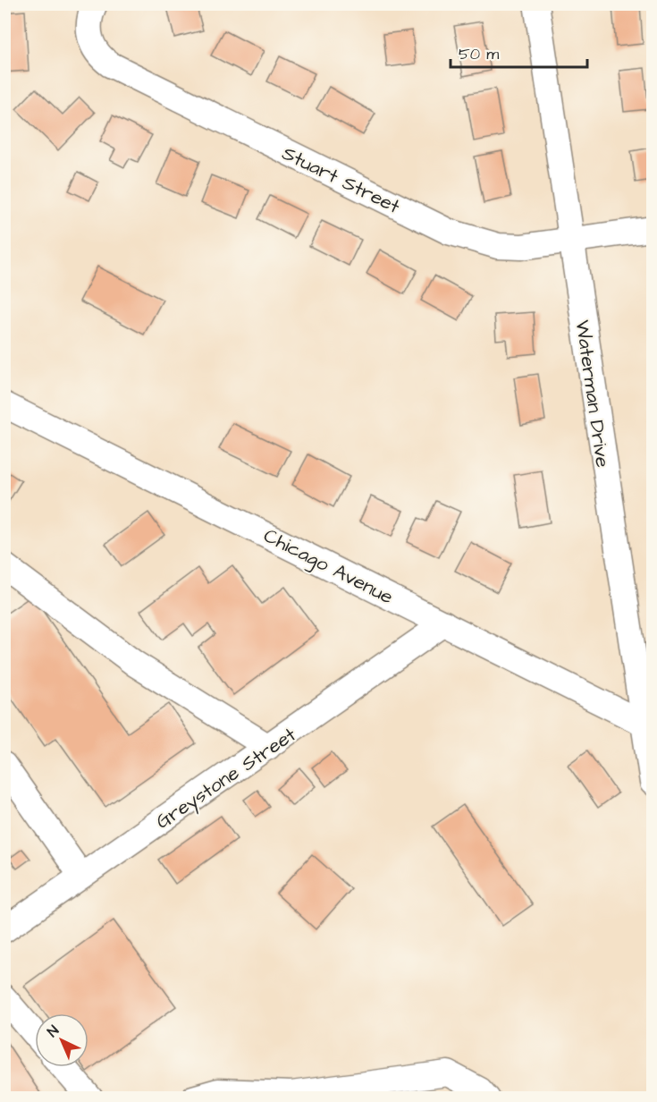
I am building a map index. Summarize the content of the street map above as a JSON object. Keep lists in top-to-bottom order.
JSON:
{
  "streets": {
    "street": [
      "Stuart Street",
      "Waterman Drive",
      "Chicago Avenue",
      "Greystone Street"
    ]
  },
  "crossings": [
    ["Stuart Street", "Waterman Drive"],
    ["Waterman Drive", "Chicago Avenue"],
    ["Chicago Avenue", "Greystone Street"]
  ],
  "scale_bar": "50 m",
  "north": "top left"
}
